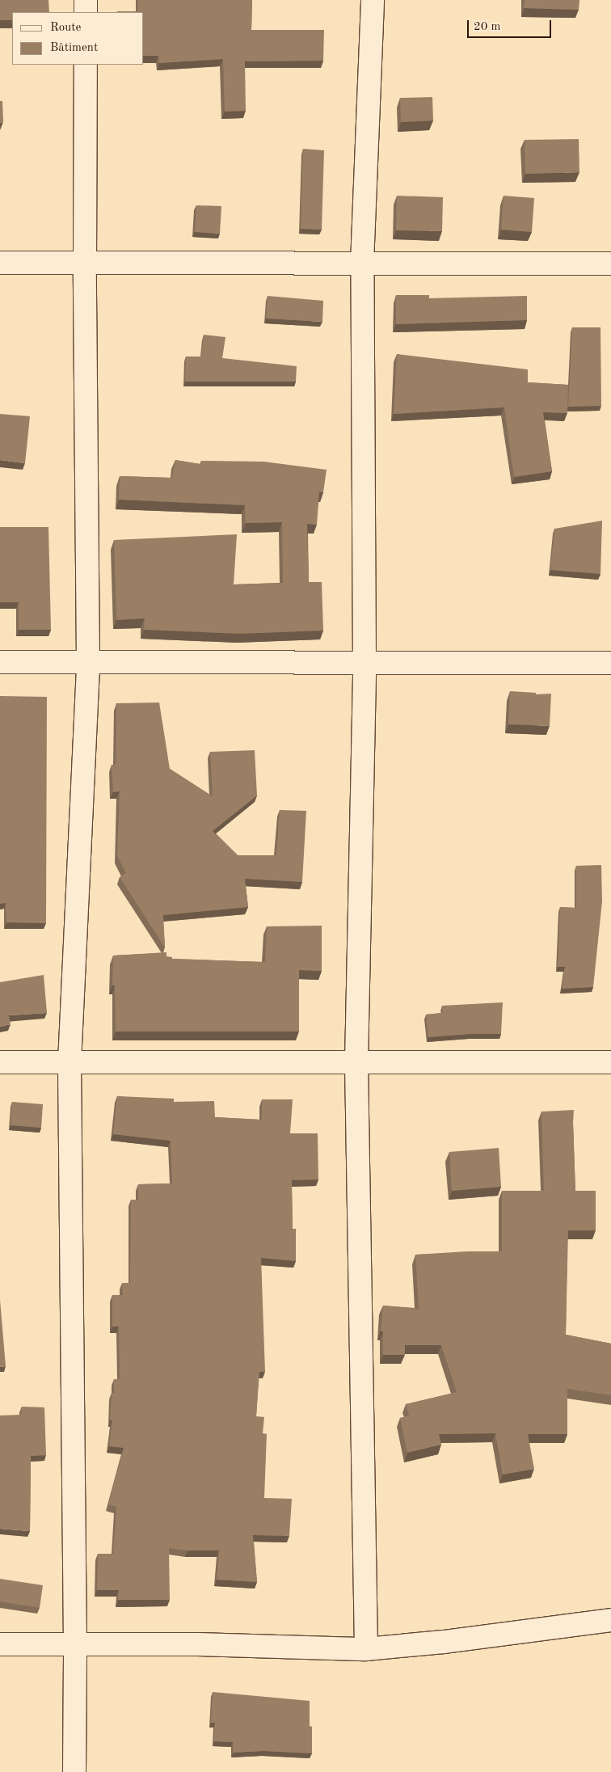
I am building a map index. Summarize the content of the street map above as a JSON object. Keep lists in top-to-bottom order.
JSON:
{
  "legend": ["Route", "Bâtiment"],
  "scale_bar": "20 m"
}
